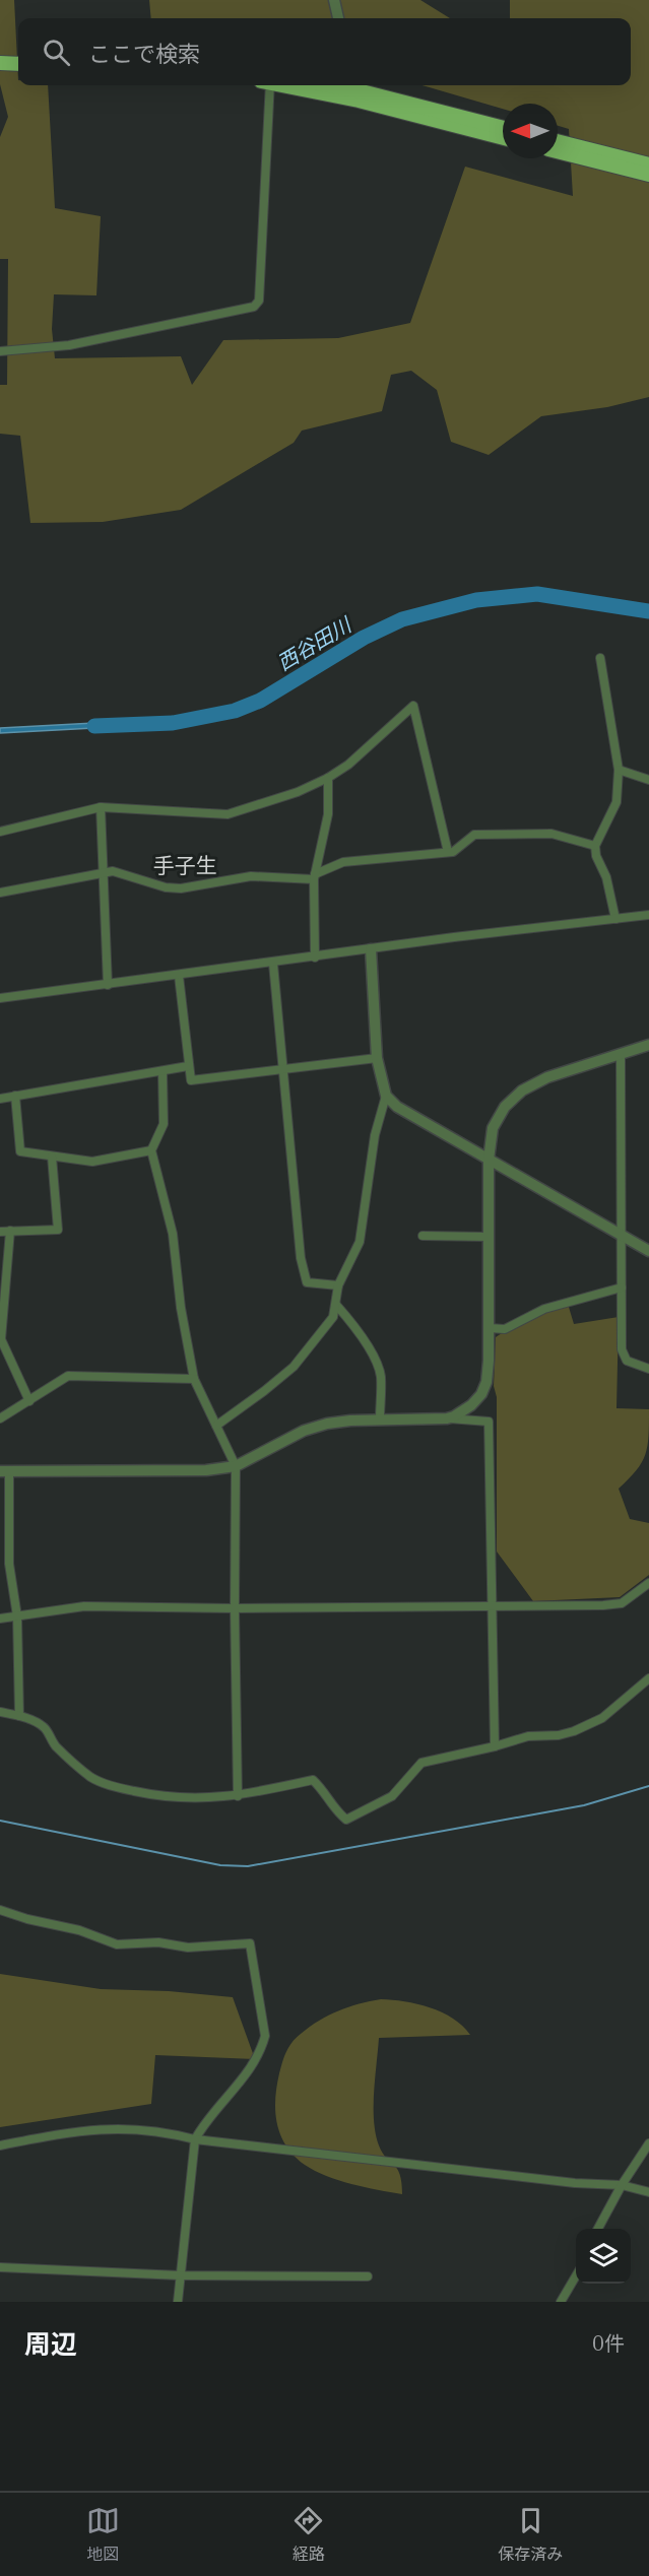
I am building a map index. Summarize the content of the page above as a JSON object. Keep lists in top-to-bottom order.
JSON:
{
  "districts": ["手子生"],
  "water": ["西谷田川"],
  "north": "left",
  "page": {
    "search": "ここで検索",
    "heading": ["周辺", "0件"],
    "nav": ["地図", "経路", "保存済み"]
  }
}
